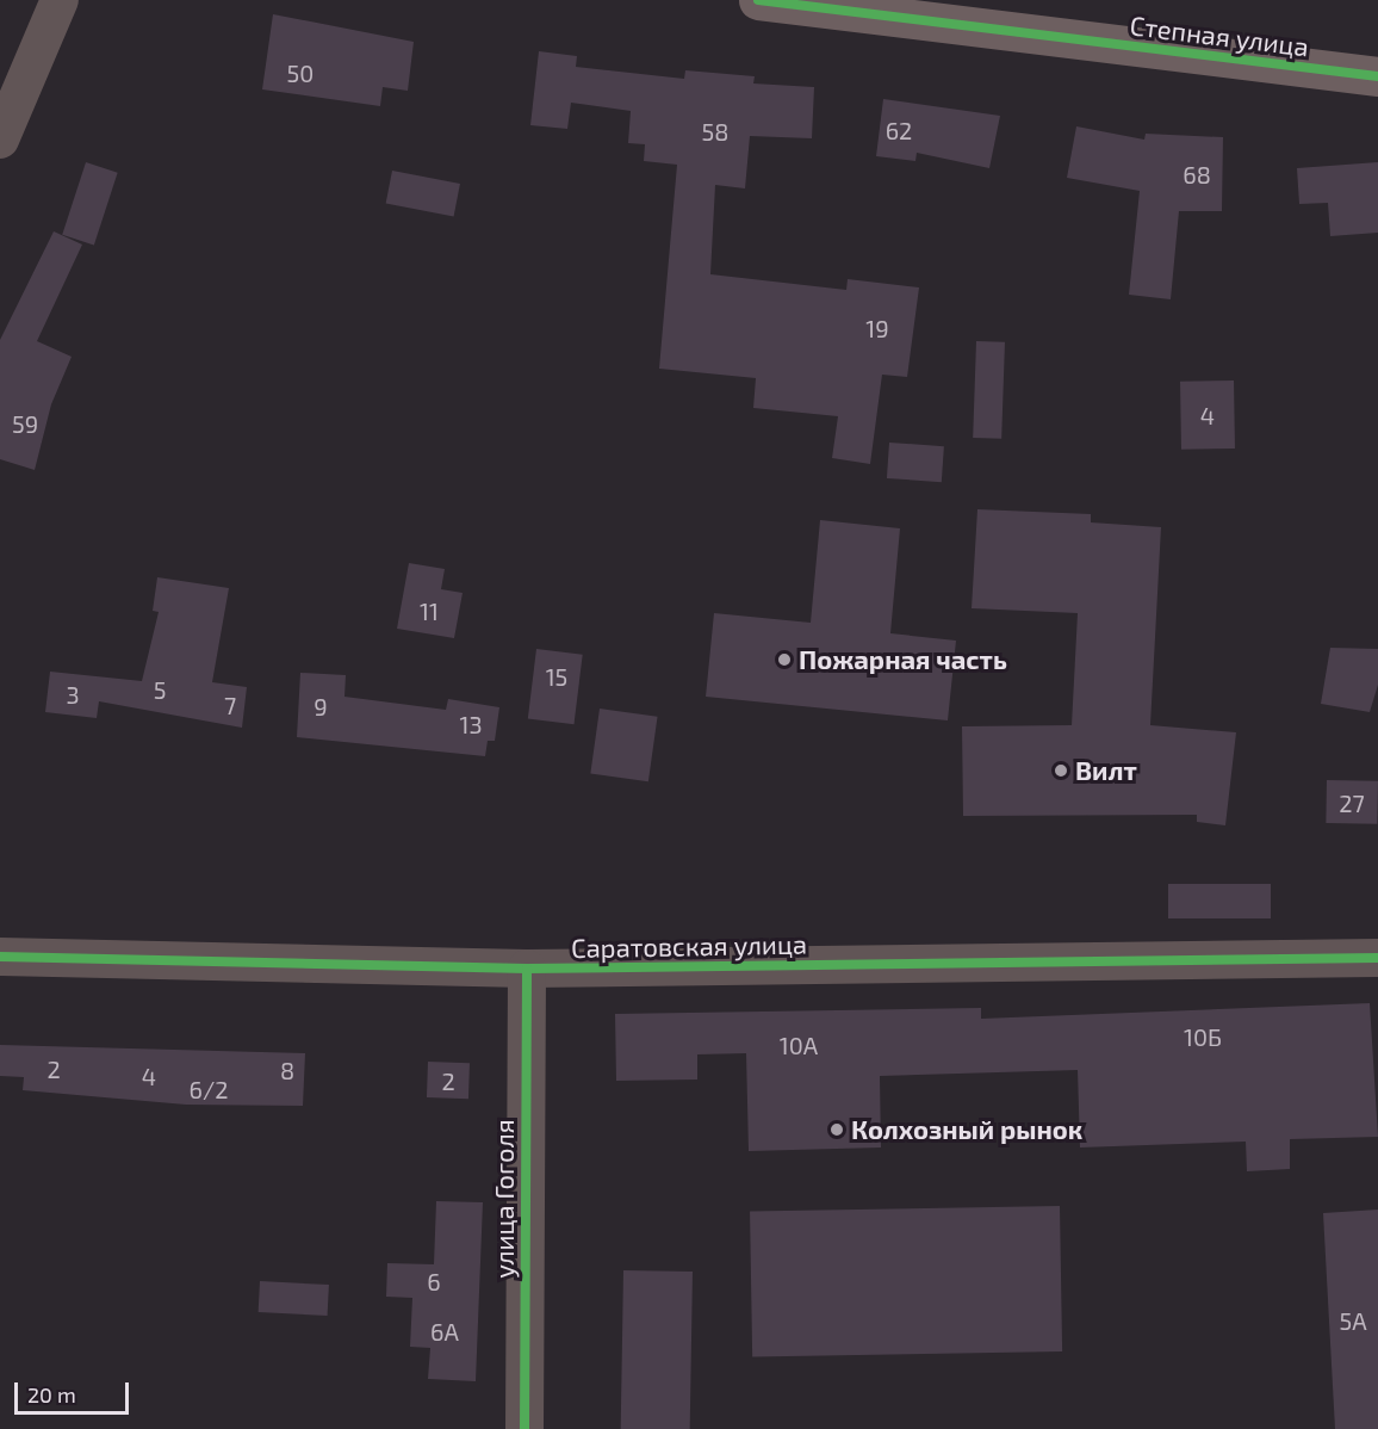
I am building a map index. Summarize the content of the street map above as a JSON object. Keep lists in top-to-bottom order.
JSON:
{
  "streets": {
    "street": ["Степная улица", "Саратовская улица", "улица Гоголя"]
  },
  "crossings": [
    ["Саратовская улица", "улица Гоголя"]
  ],
  "places": ["Пожарная часть", "Вилт", "Колхозный рынок"],
  "house_numbers": [
    "50",
    "62",
    "58",
    "68",
    "19",
    "4",
    "59",
    "11",
    "15",
    "5",
    "3",
    "7",
    "9",
    "13",
    "27",
    "10Б",
    "10А",
    "2",
    "8",
    "4",
    "2",
    "6/2",
    "6",
    "5А",
    "6А"
  ],
  "scale_bar": "20 m"
}
